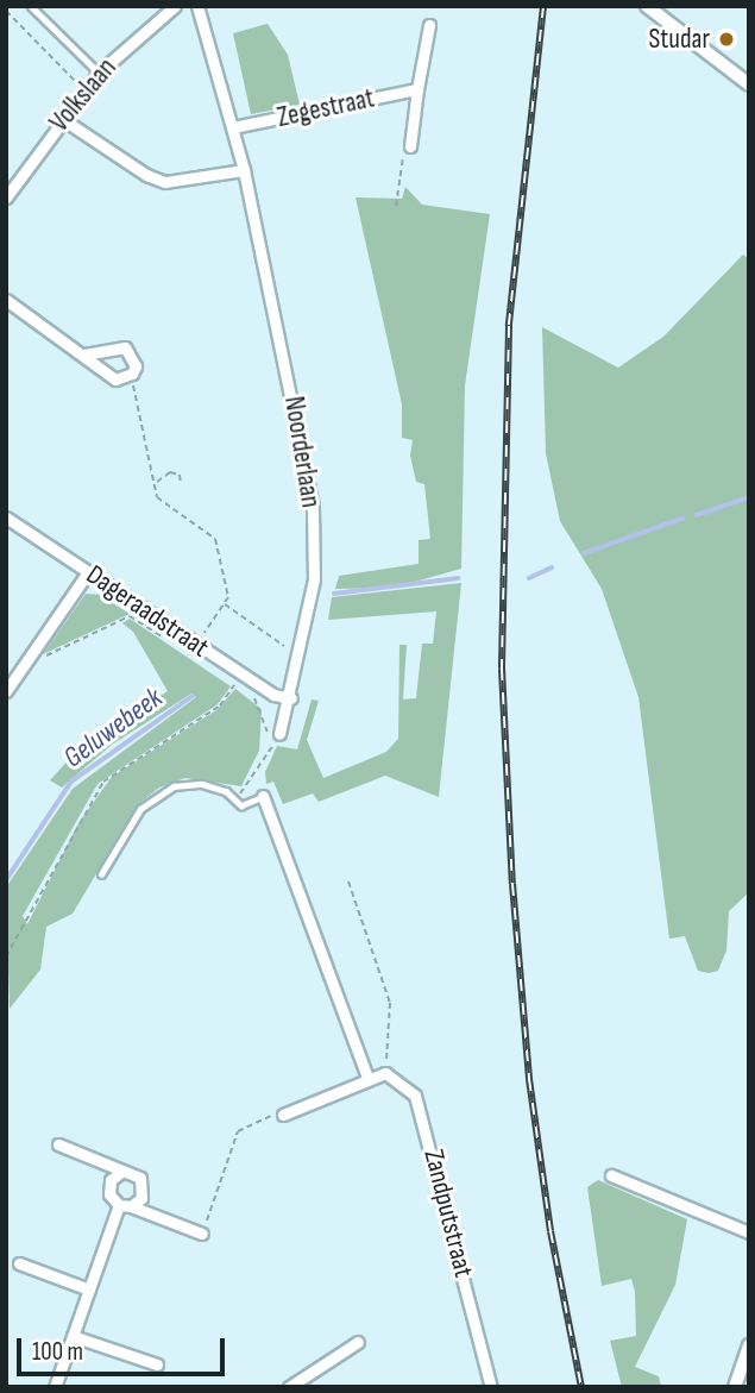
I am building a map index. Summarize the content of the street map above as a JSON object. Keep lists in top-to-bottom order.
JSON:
{
  "streets": {
    "street": [
      "Volkslaan",
      "Zegestraat",
      "Noorderlaan",
      "Dageraadstraat",
      "Zandputstraat"
    ]
  },
  "crossings": [
    ["Zegestraat", "Noorderlaan"],
    ["Noorderlaan", "Dageraadstraat"]
  ],
  "water": ["Geluwebeek"],
  "places": ["Studar"],
  "scale_bar": "100 m"
}
